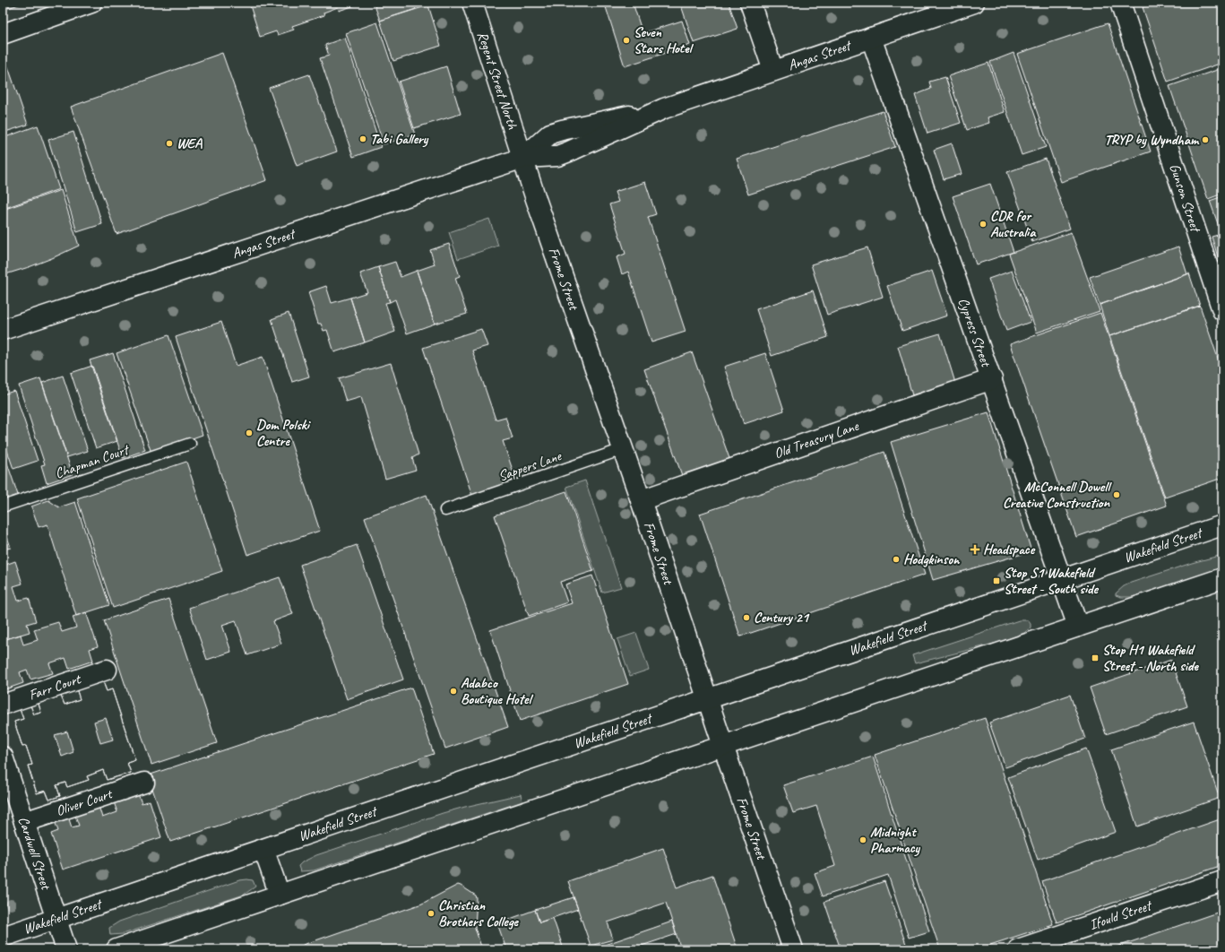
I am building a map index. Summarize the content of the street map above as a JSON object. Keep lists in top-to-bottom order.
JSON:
{
  "streets": {
    "street": [
      "Angas Street",
      "Regent Street North",
      "Gunson Street",
      "Frome Street",
      "Cypress Street",
      "Old Treasury Lane",
      "Wakefield Street",
      "Farr Court",
      "Oliver Court",
      "Cardwell Street",
      "Ifould Street"
    ],
    "lane": ["Chapman Court", "Sappers Lane"]
  },
  "crossings": [
    ["Angas Street", "Regent Street North"],
    ["Angas Street", "Frome Street"],
    ["Angas Street", "Cypress Street"],
    ["Regent Street North", "Frome Street"],
    ["Frome Street", "Old Treasury Lane"],
    ["Frome Street", "Sappers Lane"],
    ["Frome Street", "Wakefield Street"],
    ["Cypress Street", "Old Treasury Lane"],
    ["Cypress Street", "Wakefield Street"],
    ["Wakefield Street", "Cardwell Street"],
    ["Oliver Court", "Cardwell Street"]
  ],
  "places": {
    "other": [
      "Seven Stars Hotel",
      "Tabi Gallery",
      "TRYP by Wyndham",
      "WEA",
      "CDR for Australia",
      "Dom Polski Centre",
      "McConnell Dowell Creative Construction",
      "Hodgkinson",
      "Century 21",
      "Adabco Boutique Hotel",
      "Midnight Pharmacy",
      "Christian Brothers College"
    ],
    "health": ["Headspace"],
    "transit": ["Stop S1 Wakefield Street - South side", "Stop H1 Wakefield Street - North side"]
  }
}
